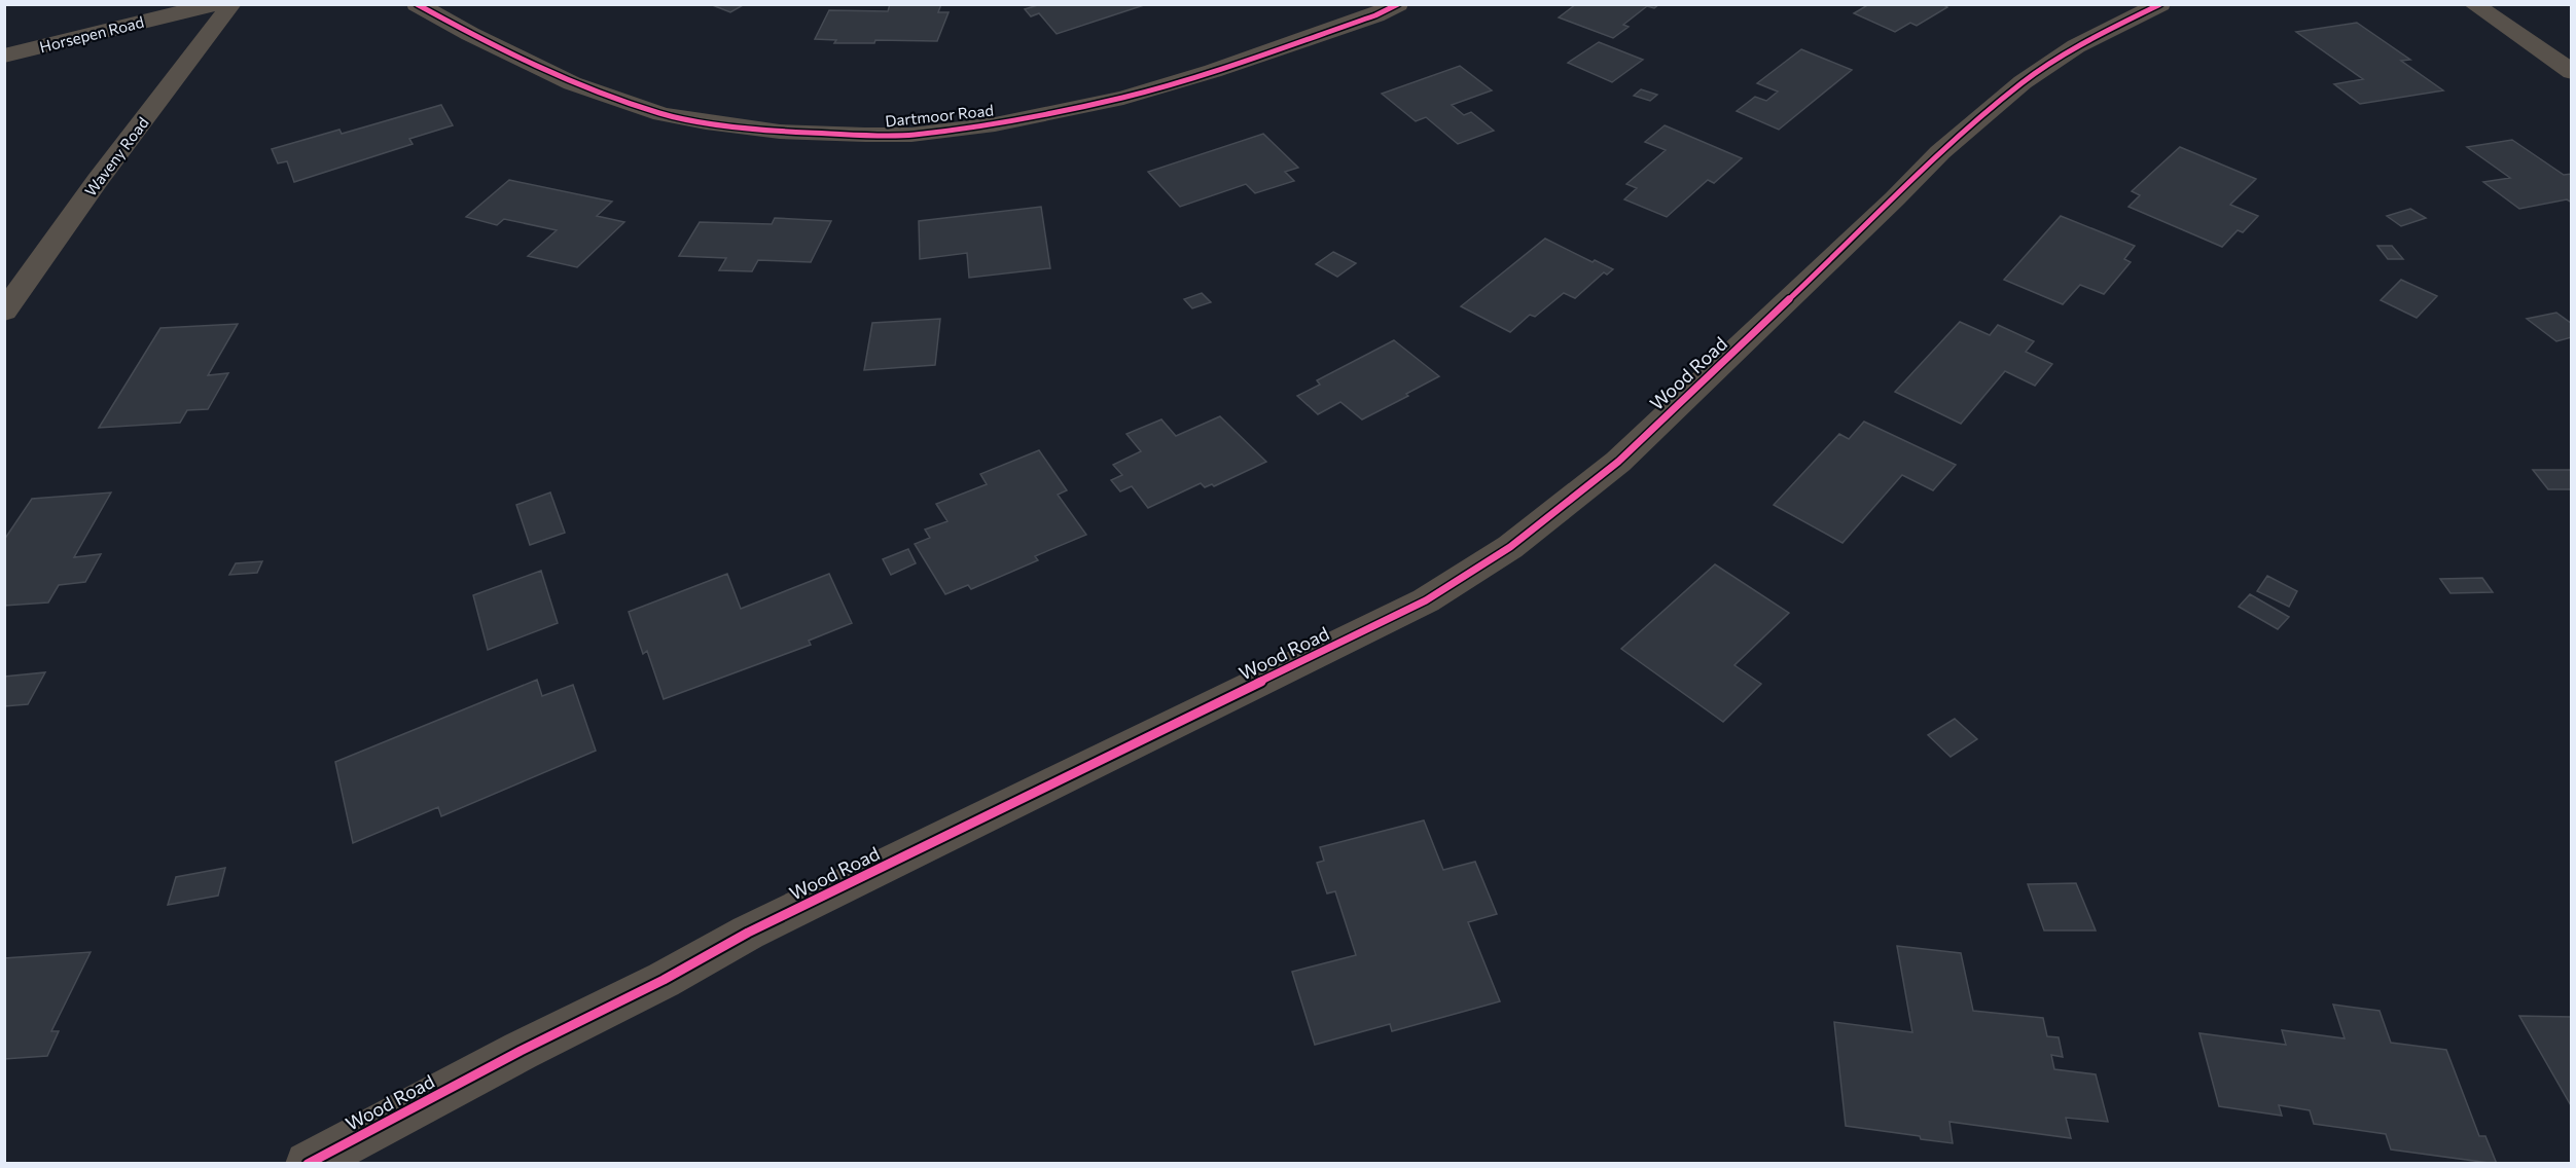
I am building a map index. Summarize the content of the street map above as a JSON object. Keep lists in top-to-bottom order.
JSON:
{
  "streets": {
    "street": [
      "Horsepen Road",
      "Dartmoor Road",
      "Waveny Road",
      "Wood Road"
    ]
  }
}
